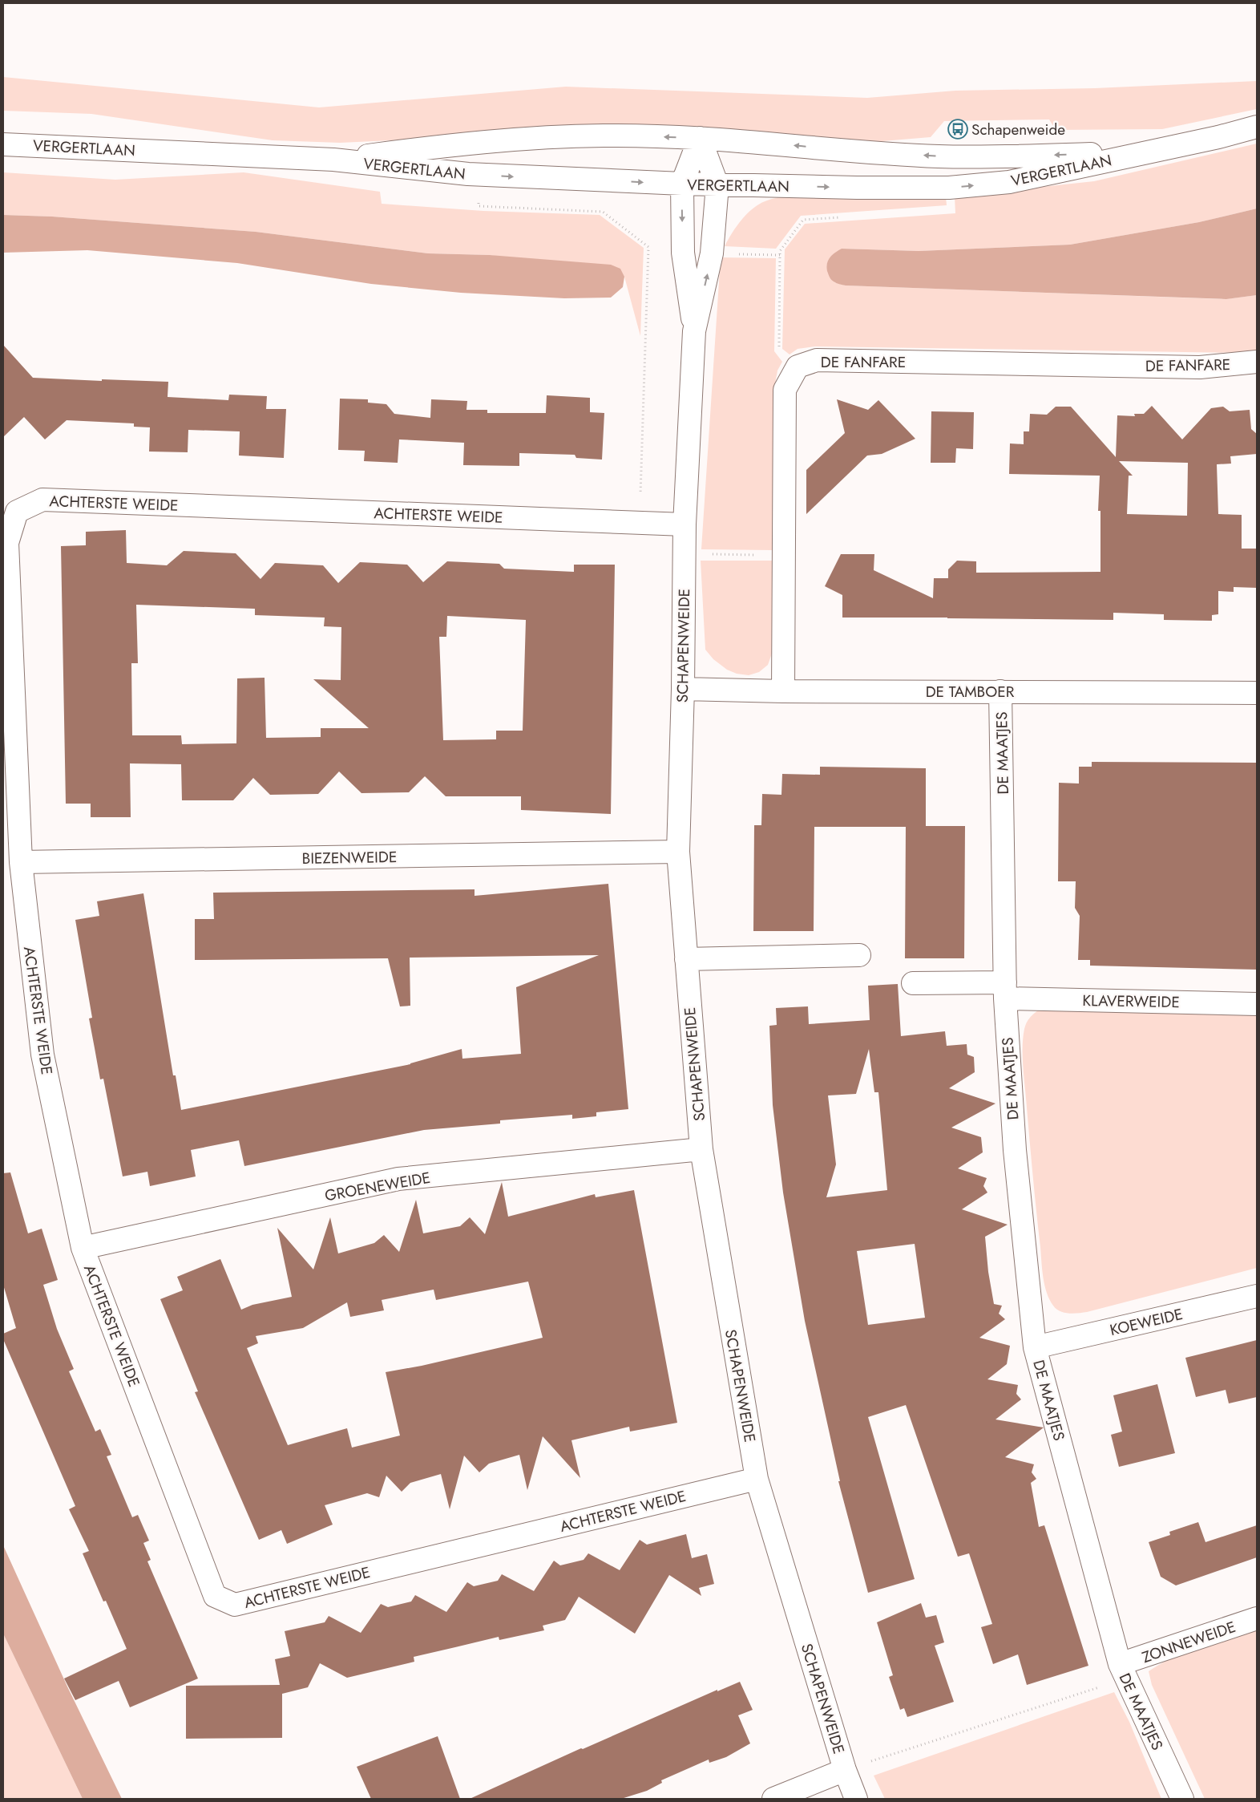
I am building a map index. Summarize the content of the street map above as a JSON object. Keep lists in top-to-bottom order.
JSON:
{
  "streets": {
    "street": [
      "VERGERTLAAN",
      "DE FANFARE",
      "ACHTERSTE WEIDE",
      "SCHAPENWEIDE",
      "DE TAMBOER",
      "DE MAATJES",
      "BIEZENWEIDE",
      "KLAVERWEIDE",
      "GROENEWEIDE",
      "KOEWEIDE",
      "ZONNEWEIDE"
    ]
  },
  "crossings": [
    ["VERGERTLAAN", "SCHAPENWEIDE"],
    ["ACHTERSTE WEIDE", "SCHAPENWEIDE"],
    ["ACHTERSTE WEIDE", "BIEZENWEIDE"],
    ["ACHTERSTE WEIDE", "GROENEWEIDE"],
    ["SCHAPENWEIDE", "DE TAMBOER"],
    ["SCHAPENWEIDE", "BIEZENWEIDE"],
    ["SCHAPENWEIDE", "GROENEWEIDE"],
    ["DE TAMBOER", "DE MAATJES"],
    ["DE MAATJES", "KLAVERWEIDE"],
    ["DE MAATJES", "KOEWEIDE"],
    ["DE MAATJES", "ZONNEWEIDE"]
  ],
  "places": {
    "bus stop": ["Schapenweide"]
  }
}
